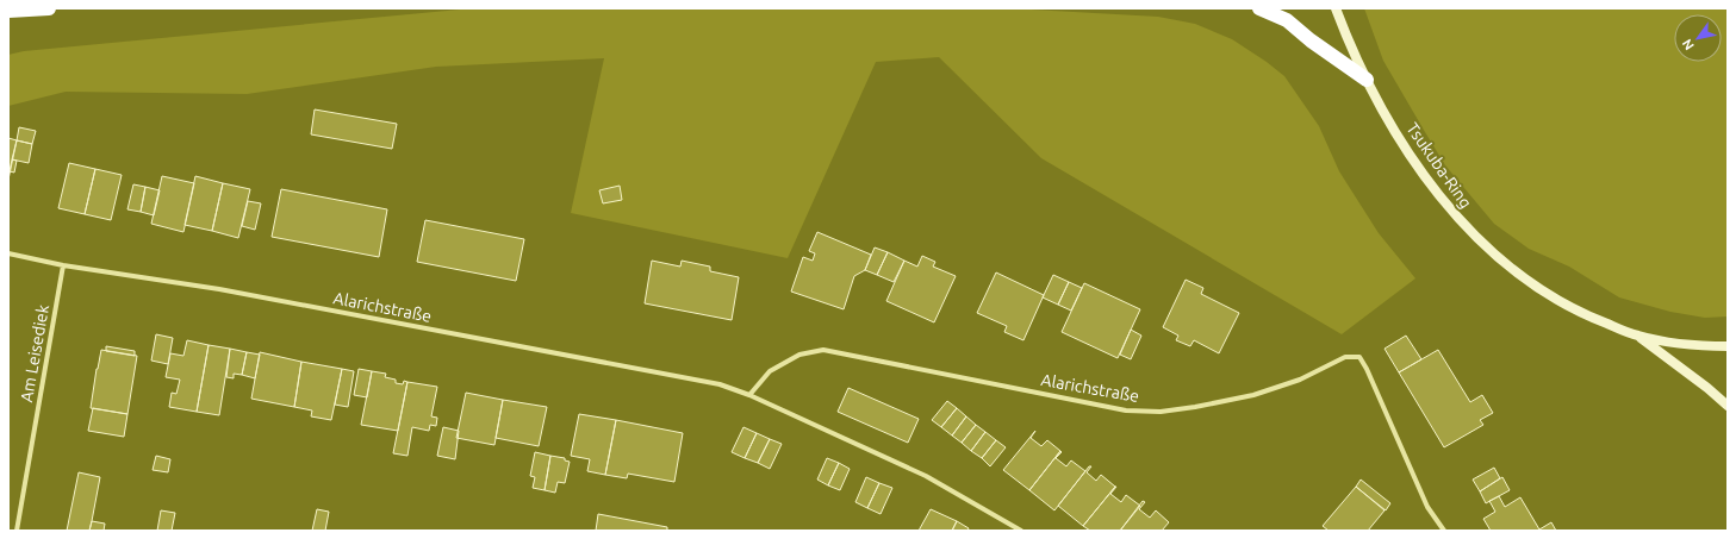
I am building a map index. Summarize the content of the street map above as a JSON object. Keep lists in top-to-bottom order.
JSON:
{
  "streets": {
    "main road": ["Tsukuba-Ring"],
    "street": ["Alarichstraße", "Am Leisediek"]
  },
  "crossings": [
    ["Alarichstraße", "Am Leisediek"]
  ],
  "north": "bottom left"
}
